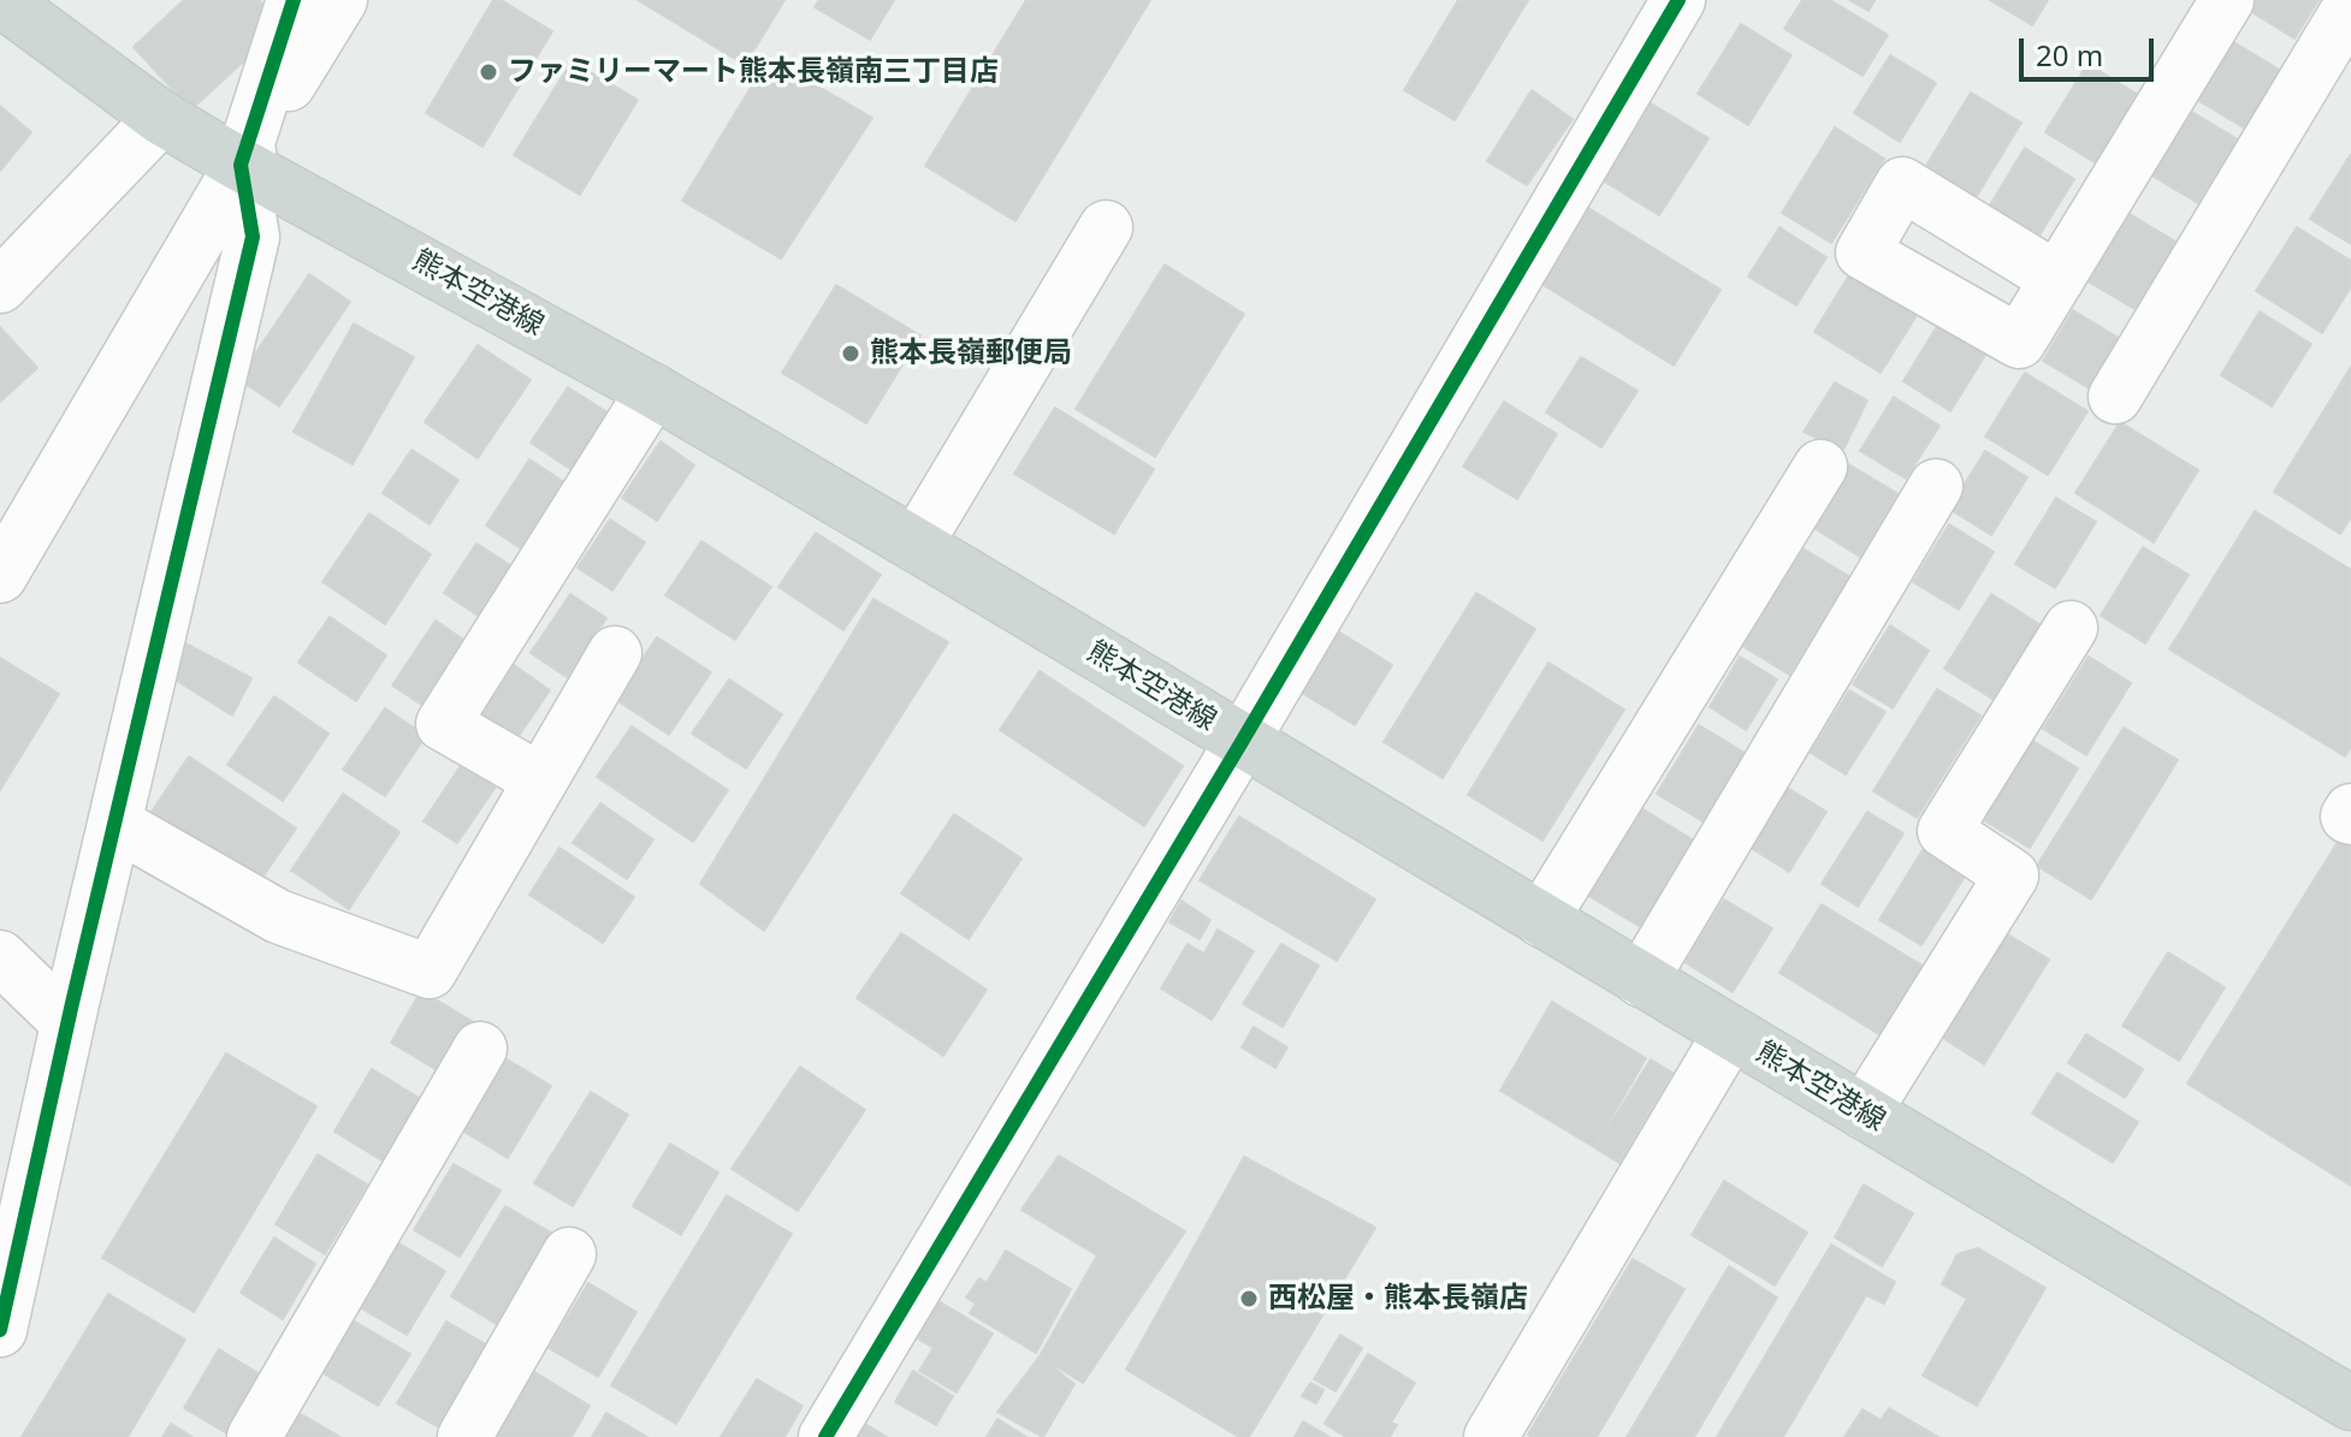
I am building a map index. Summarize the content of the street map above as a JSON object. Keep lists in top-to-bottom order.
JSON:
{
  "streets": {
    "main road": ["熊本空港線"]
  },
  "places": ["ファミリーマート熊本長嶺南三丁目店", "熊本長嶺郵便局", "西松屋・熊本長嶺店"],
  "scale_bar": "20 m"
}
